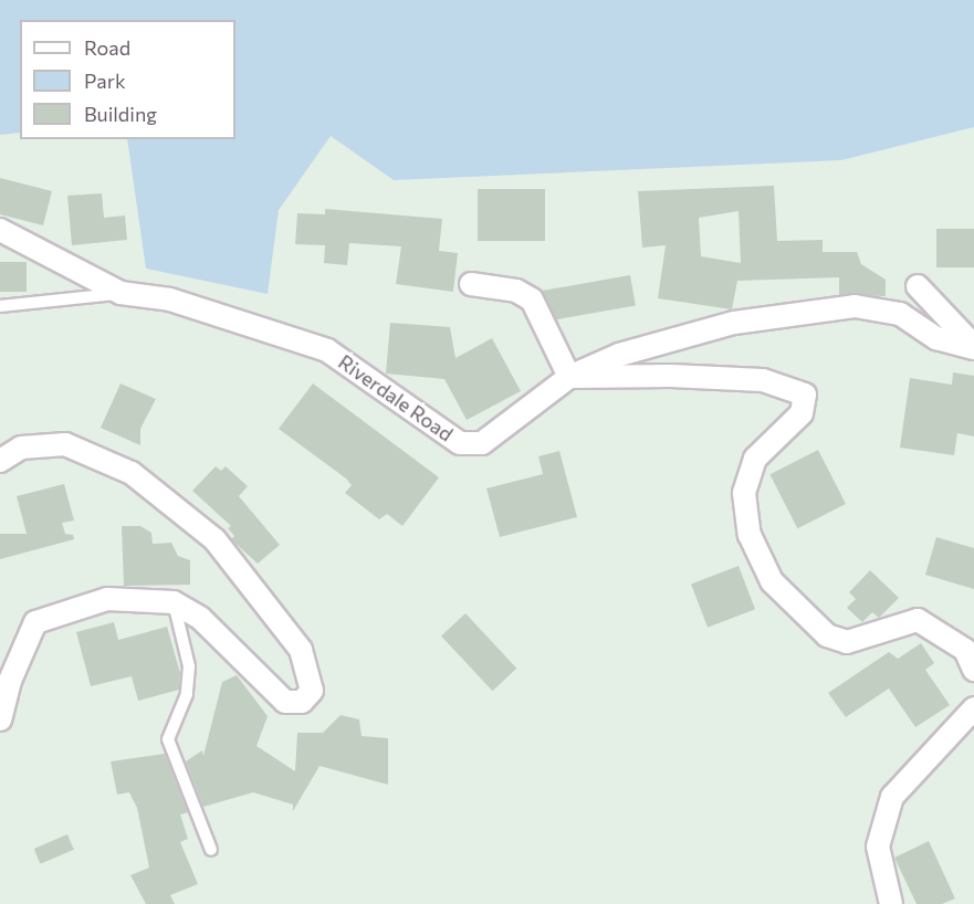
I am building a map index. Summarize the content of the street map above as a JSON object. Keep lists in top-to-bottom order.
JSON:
{
  "streets": {
    "street": ["Riverdale Road"]
  },
  "legend": ["Road", "Park", "Building"]
}
